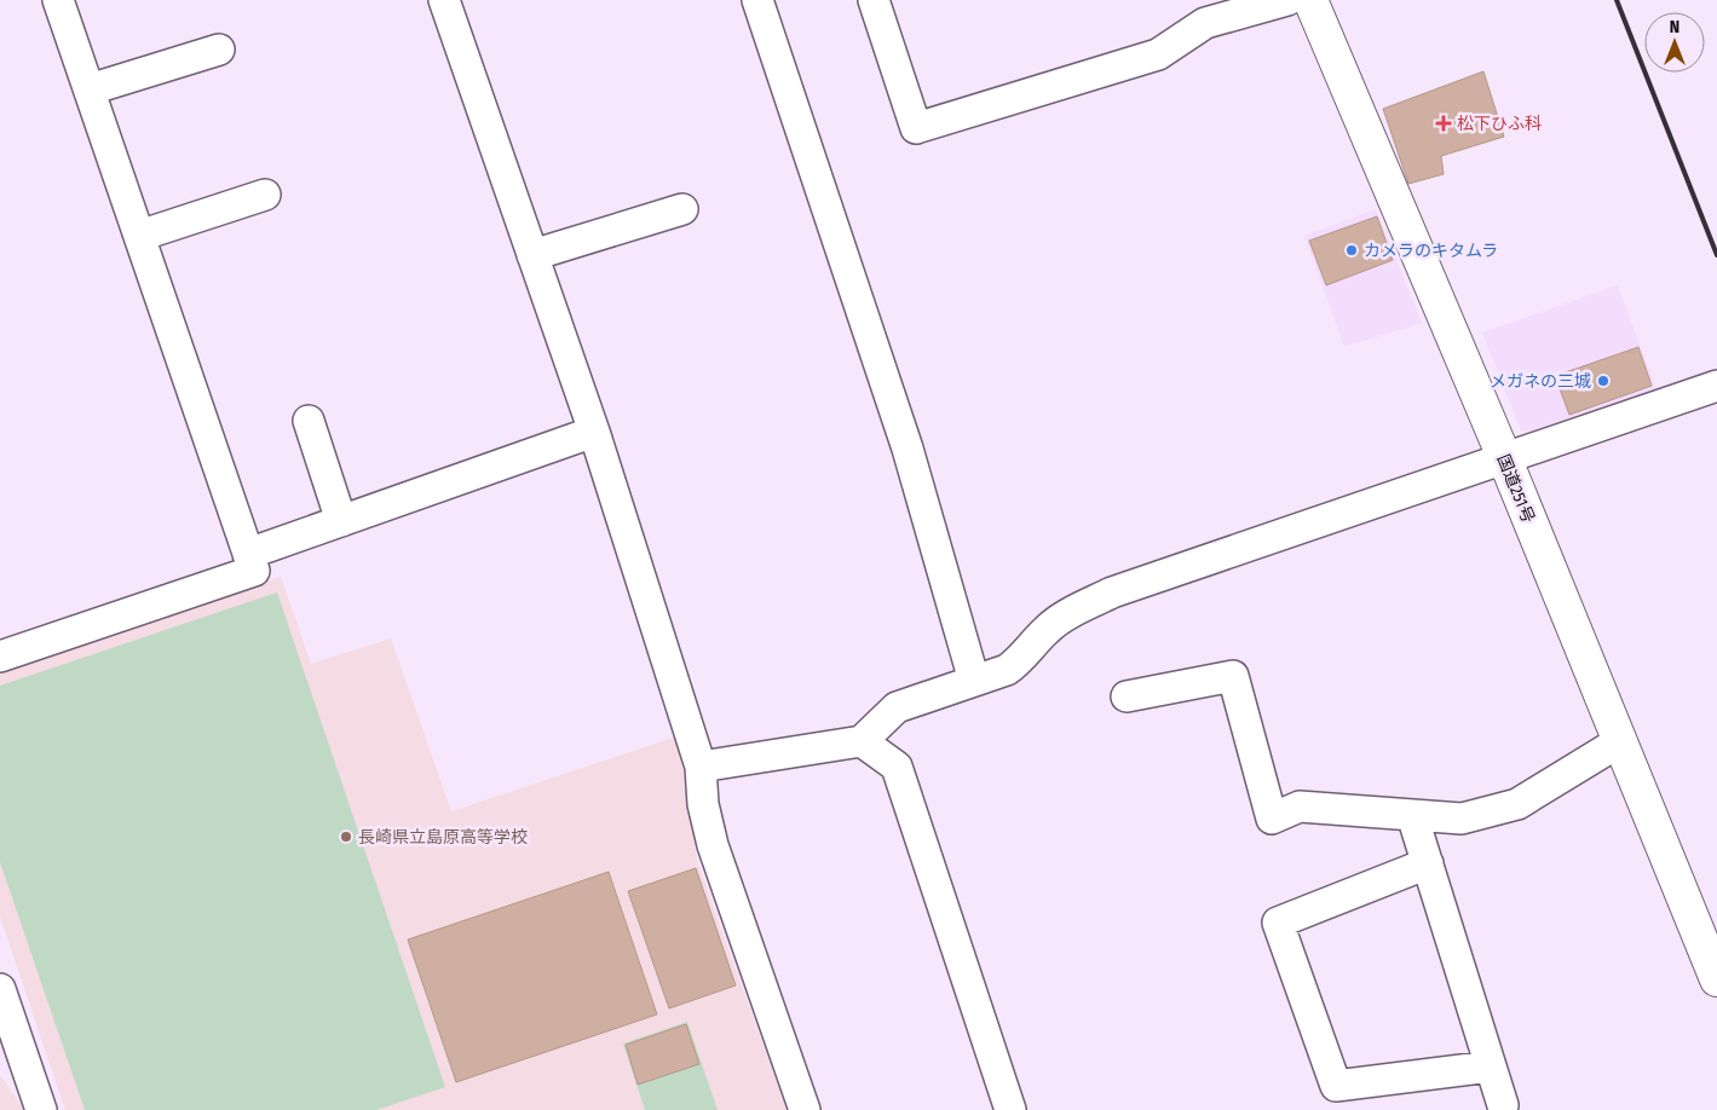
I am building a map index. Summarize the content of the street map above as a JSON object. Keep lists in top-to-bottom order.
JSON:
{
  "streets": {
    "highway": ["国道251号"]
  },
  "places": {
    "health": ["松下ひふ科"],
    "other": ["カメラのキタムラ", "メガネの三城", "長崎県立島原高等学校"]
  },
  "north": "top"
}
